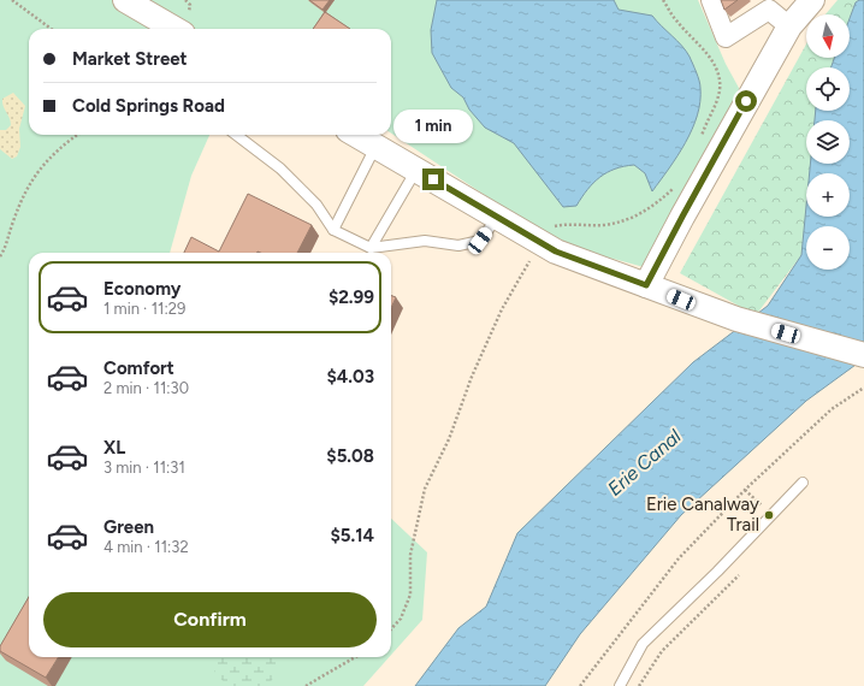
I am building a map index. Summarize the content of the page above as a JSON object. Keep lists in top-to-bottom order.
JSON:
{
  "water": ["Erie Canal"],
  "places": ["Erie Canalway Trail"],
  "north": "bottom",
  "page": {
    "map_buttons": ["+", "−"],
    "banner": ["Market Street", "Cold Springs Road"],
    "bubble": "1 min",
    "list": [
      {
        "name": "Economy",
        "note": "1 min · 11:29",
        "value": "$2.99"
      },
      {
        "name": "Comfort",
        "note": "2 min · 11:30",
        "value": "$4.03"
      },
      {
        "name": "XL",
        "note": "3 min · 11:31",
        "value": "$5.08"
      },
      {
        "name": "Green",
        "note": "4 min · 11:32",
        "value": "$5.14"
      }
    ],
    "buttons": "Confirm"
  }
}
